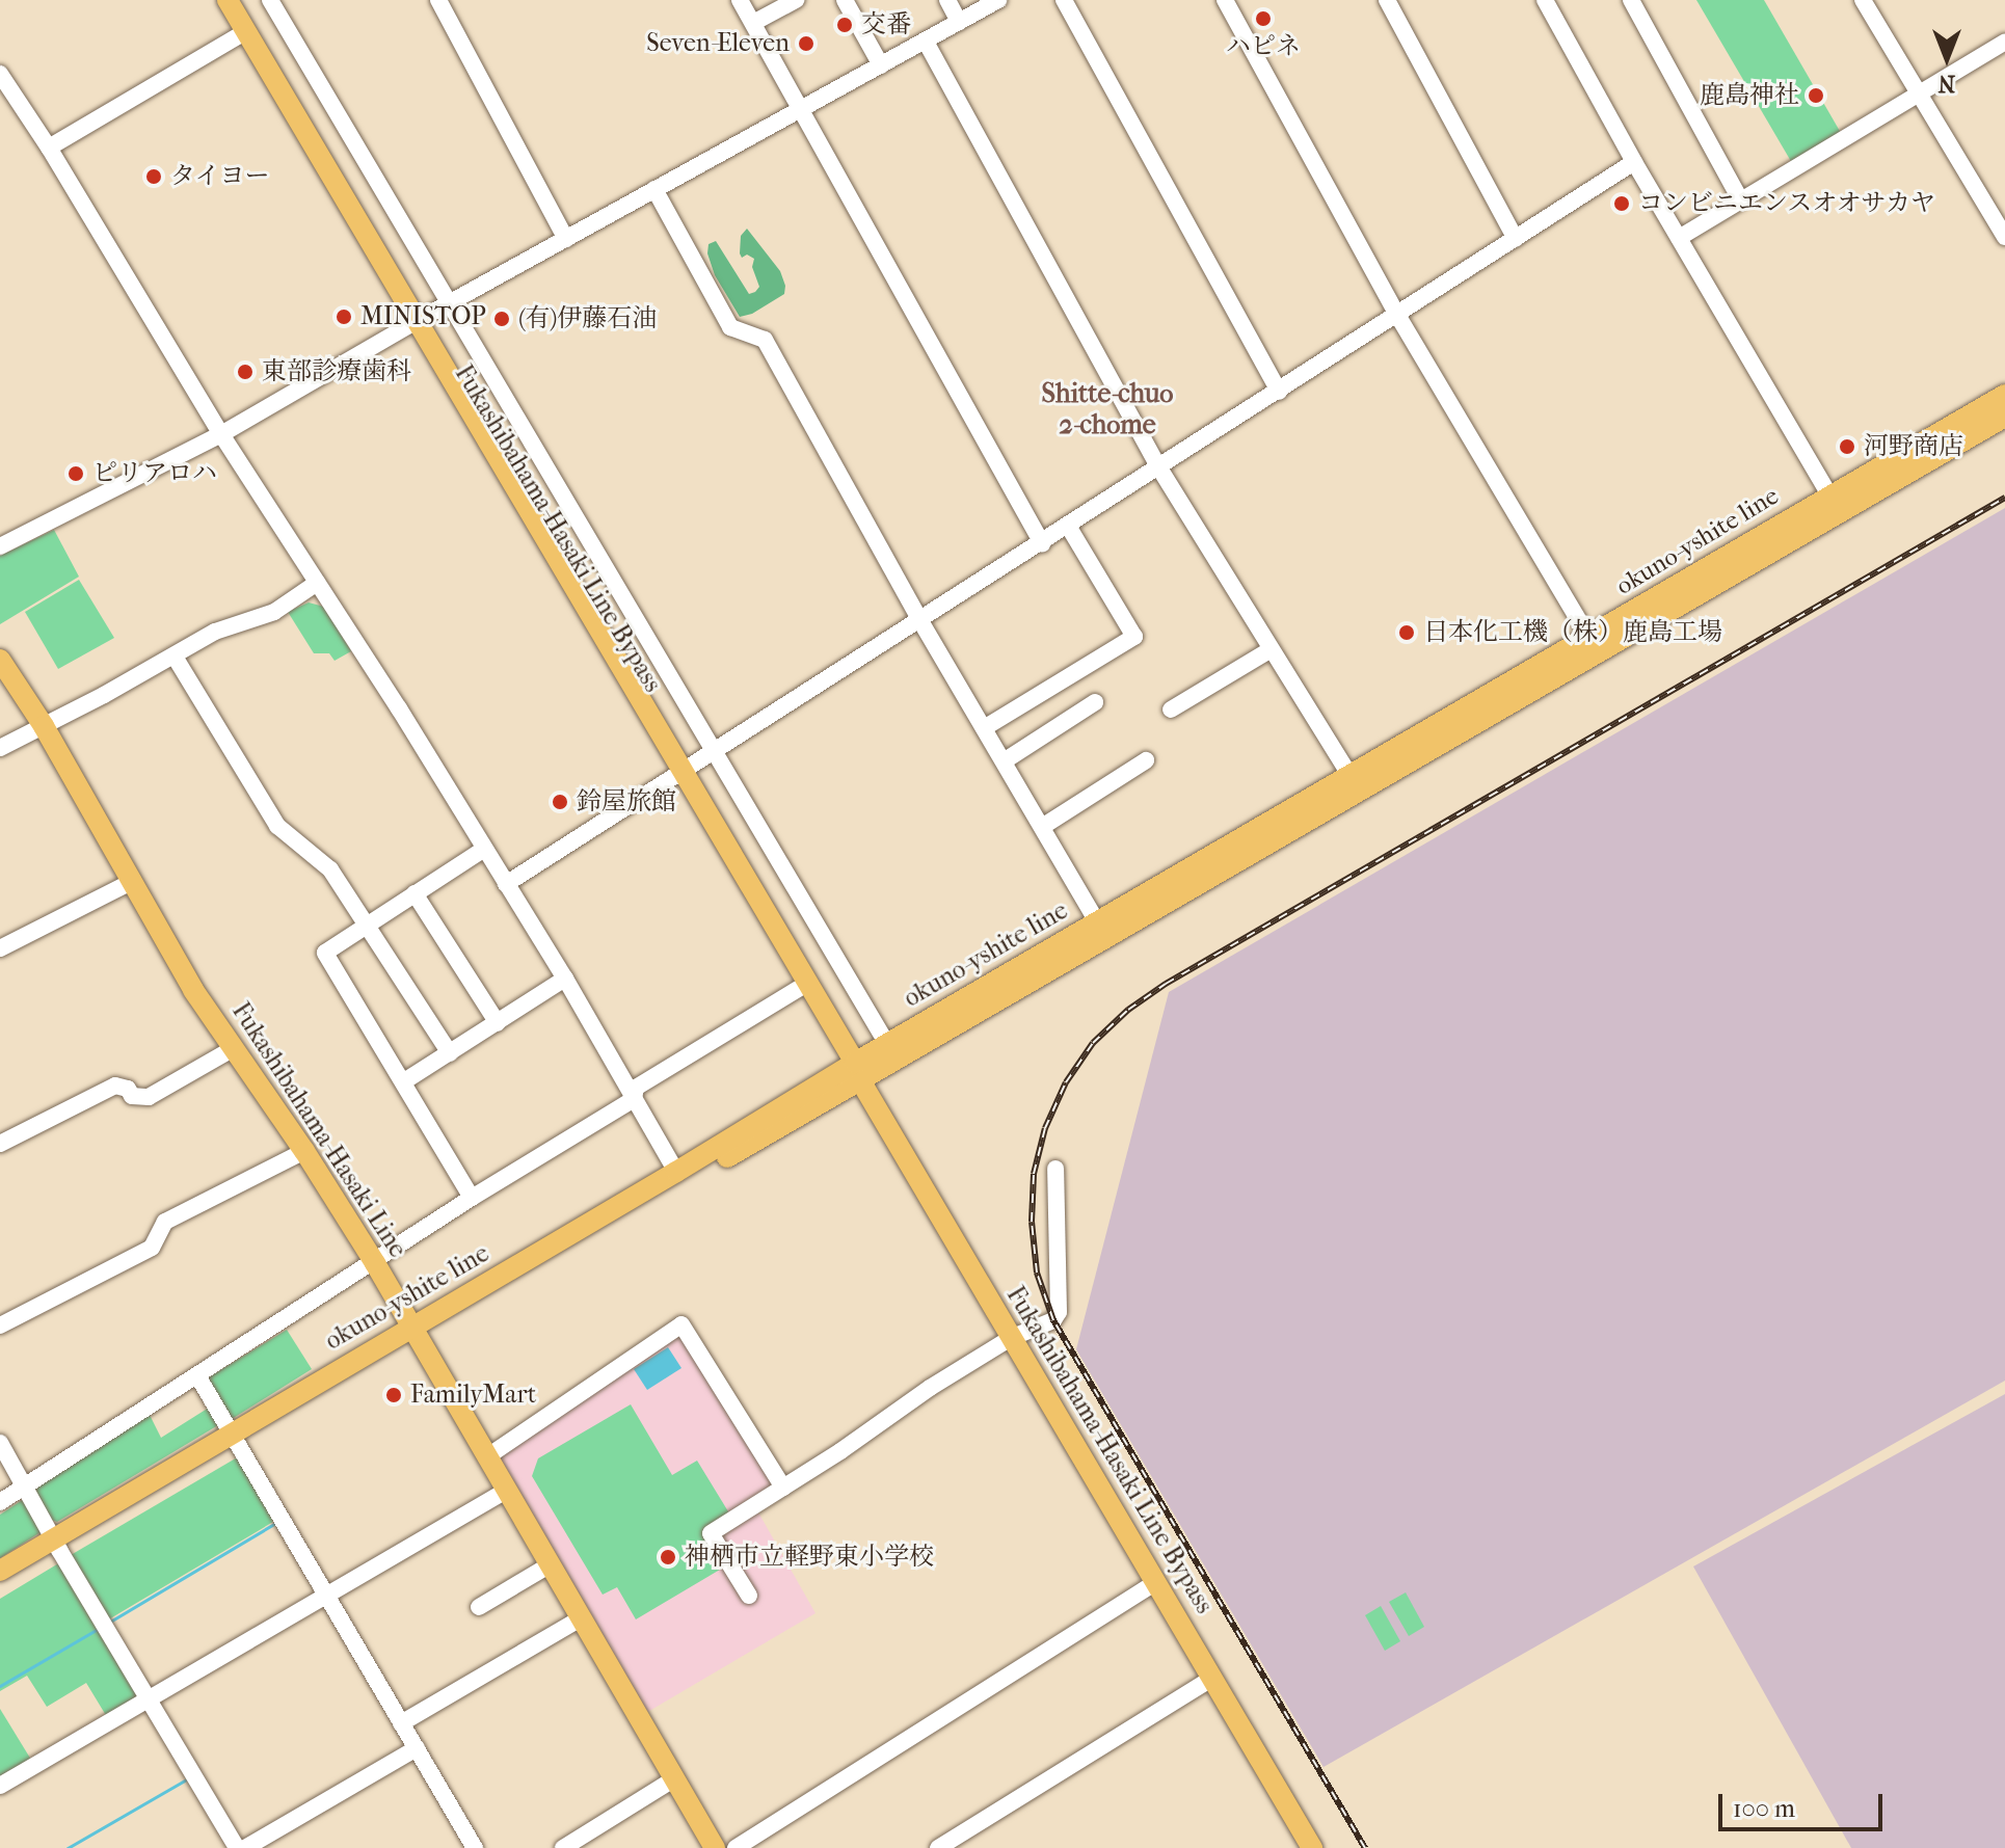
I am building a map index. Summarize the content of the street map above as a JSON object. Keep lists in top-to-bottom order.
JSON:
{
  "streets": {
    "main road": ["Fukashibahama-Hasaki Line Bypass", "okuno-yshite line", "Fukashibahama-Hasaki Line"]
  },
  "crossings": [
    ["Fukashibahama-Hasaki Line Bypass", "okuno-yshite line"],
    ["okuno-yshite line", "Fukashibahama-Hasaki Line"]
  ],
  "districts": ["Shitte-chuo 2-chome"],
  "places": [
    "ハピネ",
    "交番",
    "Seven-Eleven",
    "鹿島神社",
    "タイヨー",
    "コンビニエンスオオサカヤ",
    "MINISTOP",
    "(有)伊藤石油",
    "東部診療歯科",
    "河野商店",
    "ピリアロハ",
    "日本化工機（株）鹿島工場",
    "鈴屋旅館",
    "FamilyMart",
    "神栖市立軽野東小学校"
  ],
  "scale_bar": "100 m",
  "north": "bottom"
}
